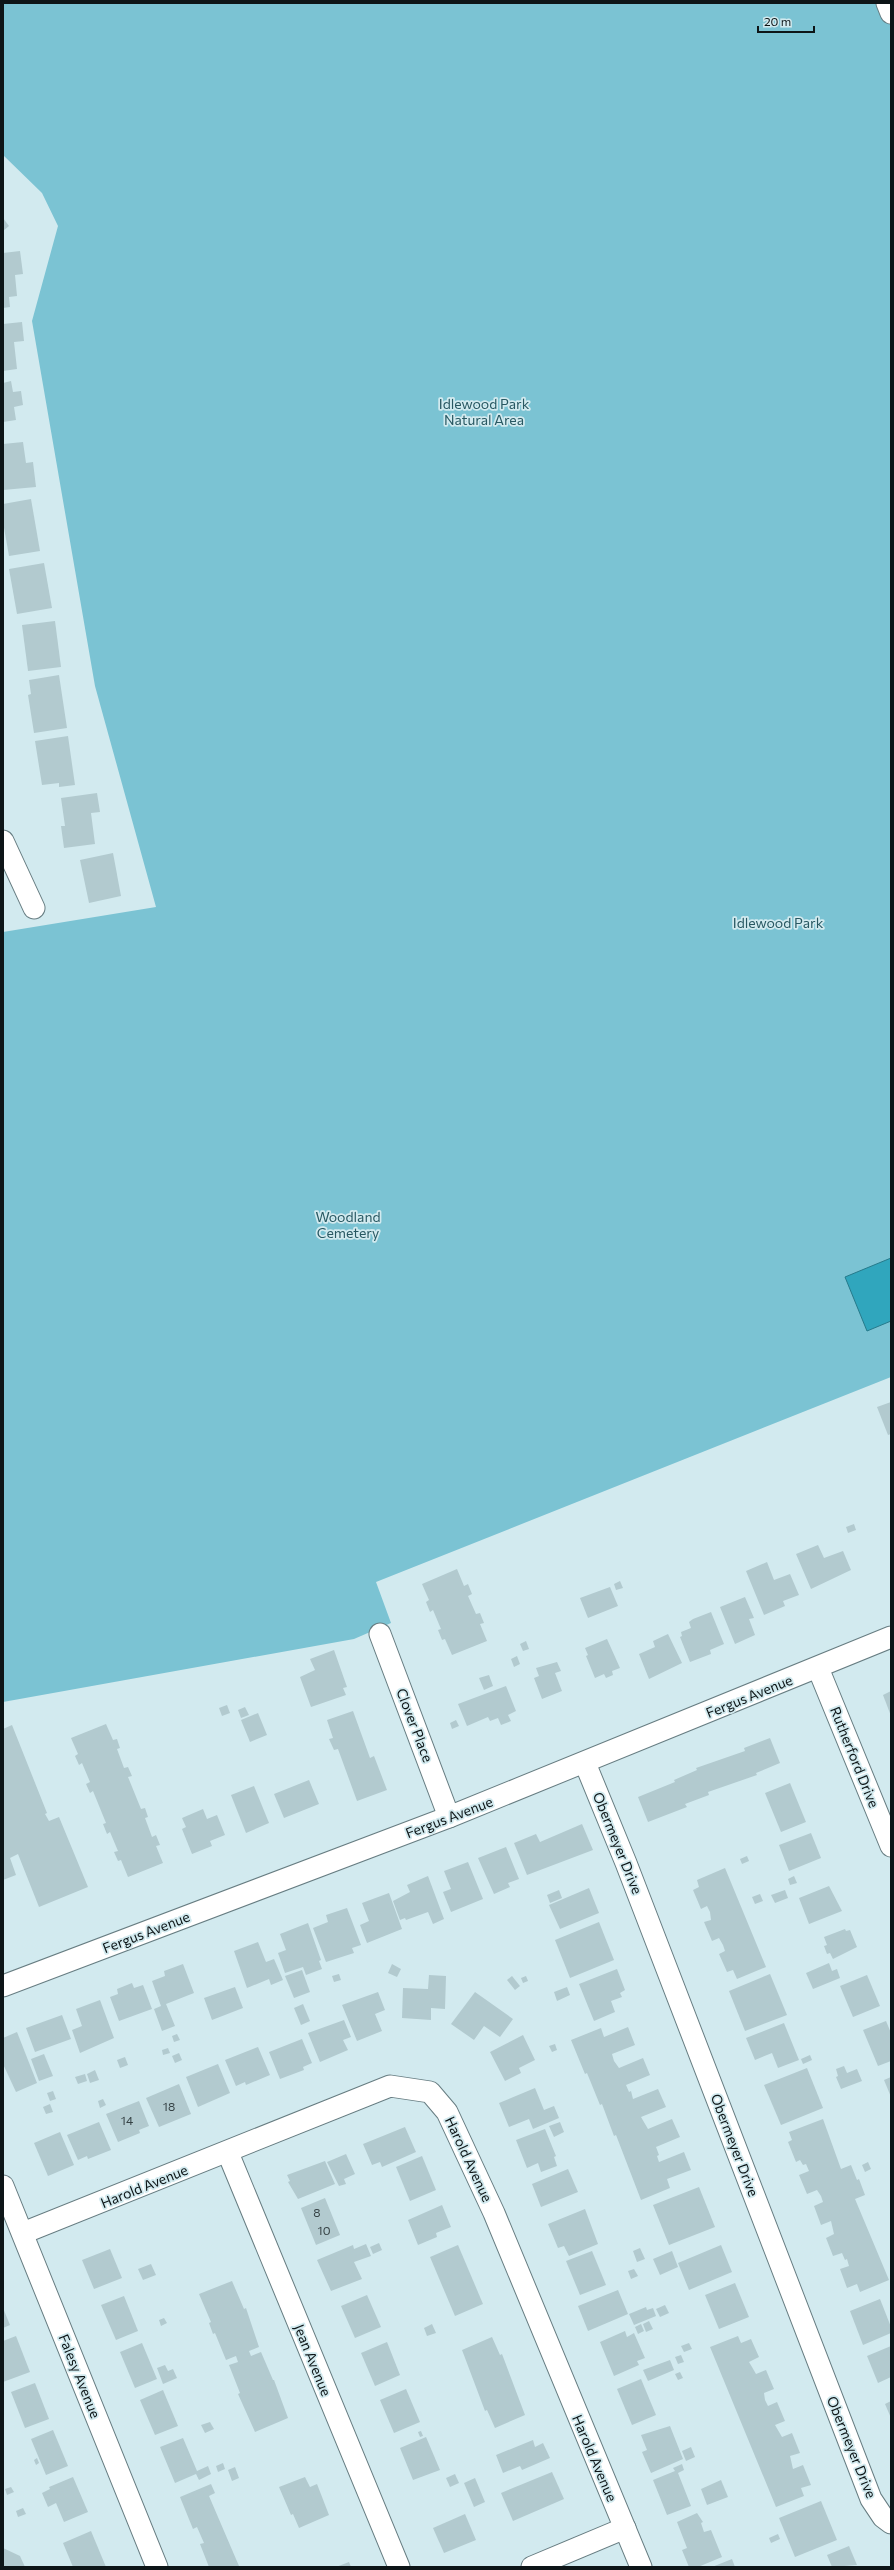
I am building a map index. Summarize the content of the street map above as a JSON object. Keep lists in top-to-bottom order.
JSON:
{
  "streets": {
    "street": [
      "Fergus Avenue",
      "Clover Place",
      "Rutherford Drive",
      "Obermeyer Drive",
      "Harold Avenue",
      "Jean Avenue",
      "Falesy Avenue"
    ]
  },
  "crossings": [
    ["Fergus Avenue", "Clover Place"],
    ["Fergus Avenue", "Rutherford Drive"],
    ["Fergus Avenue", "Obermeyer Drive"],
    ["Harold Avenue", "Jean Avenue"],
    ["Harold Avenue", "Falesy Avenue"]
  ],
  "parks": ["Idlewood Park Natural Area", "Idlewood Park", "Woodland Cemetery"],
  "house_numbers": [
    "18",
    "14",
    "8",
    "10"
  ],
  "scale_bar": "20 m"
}
